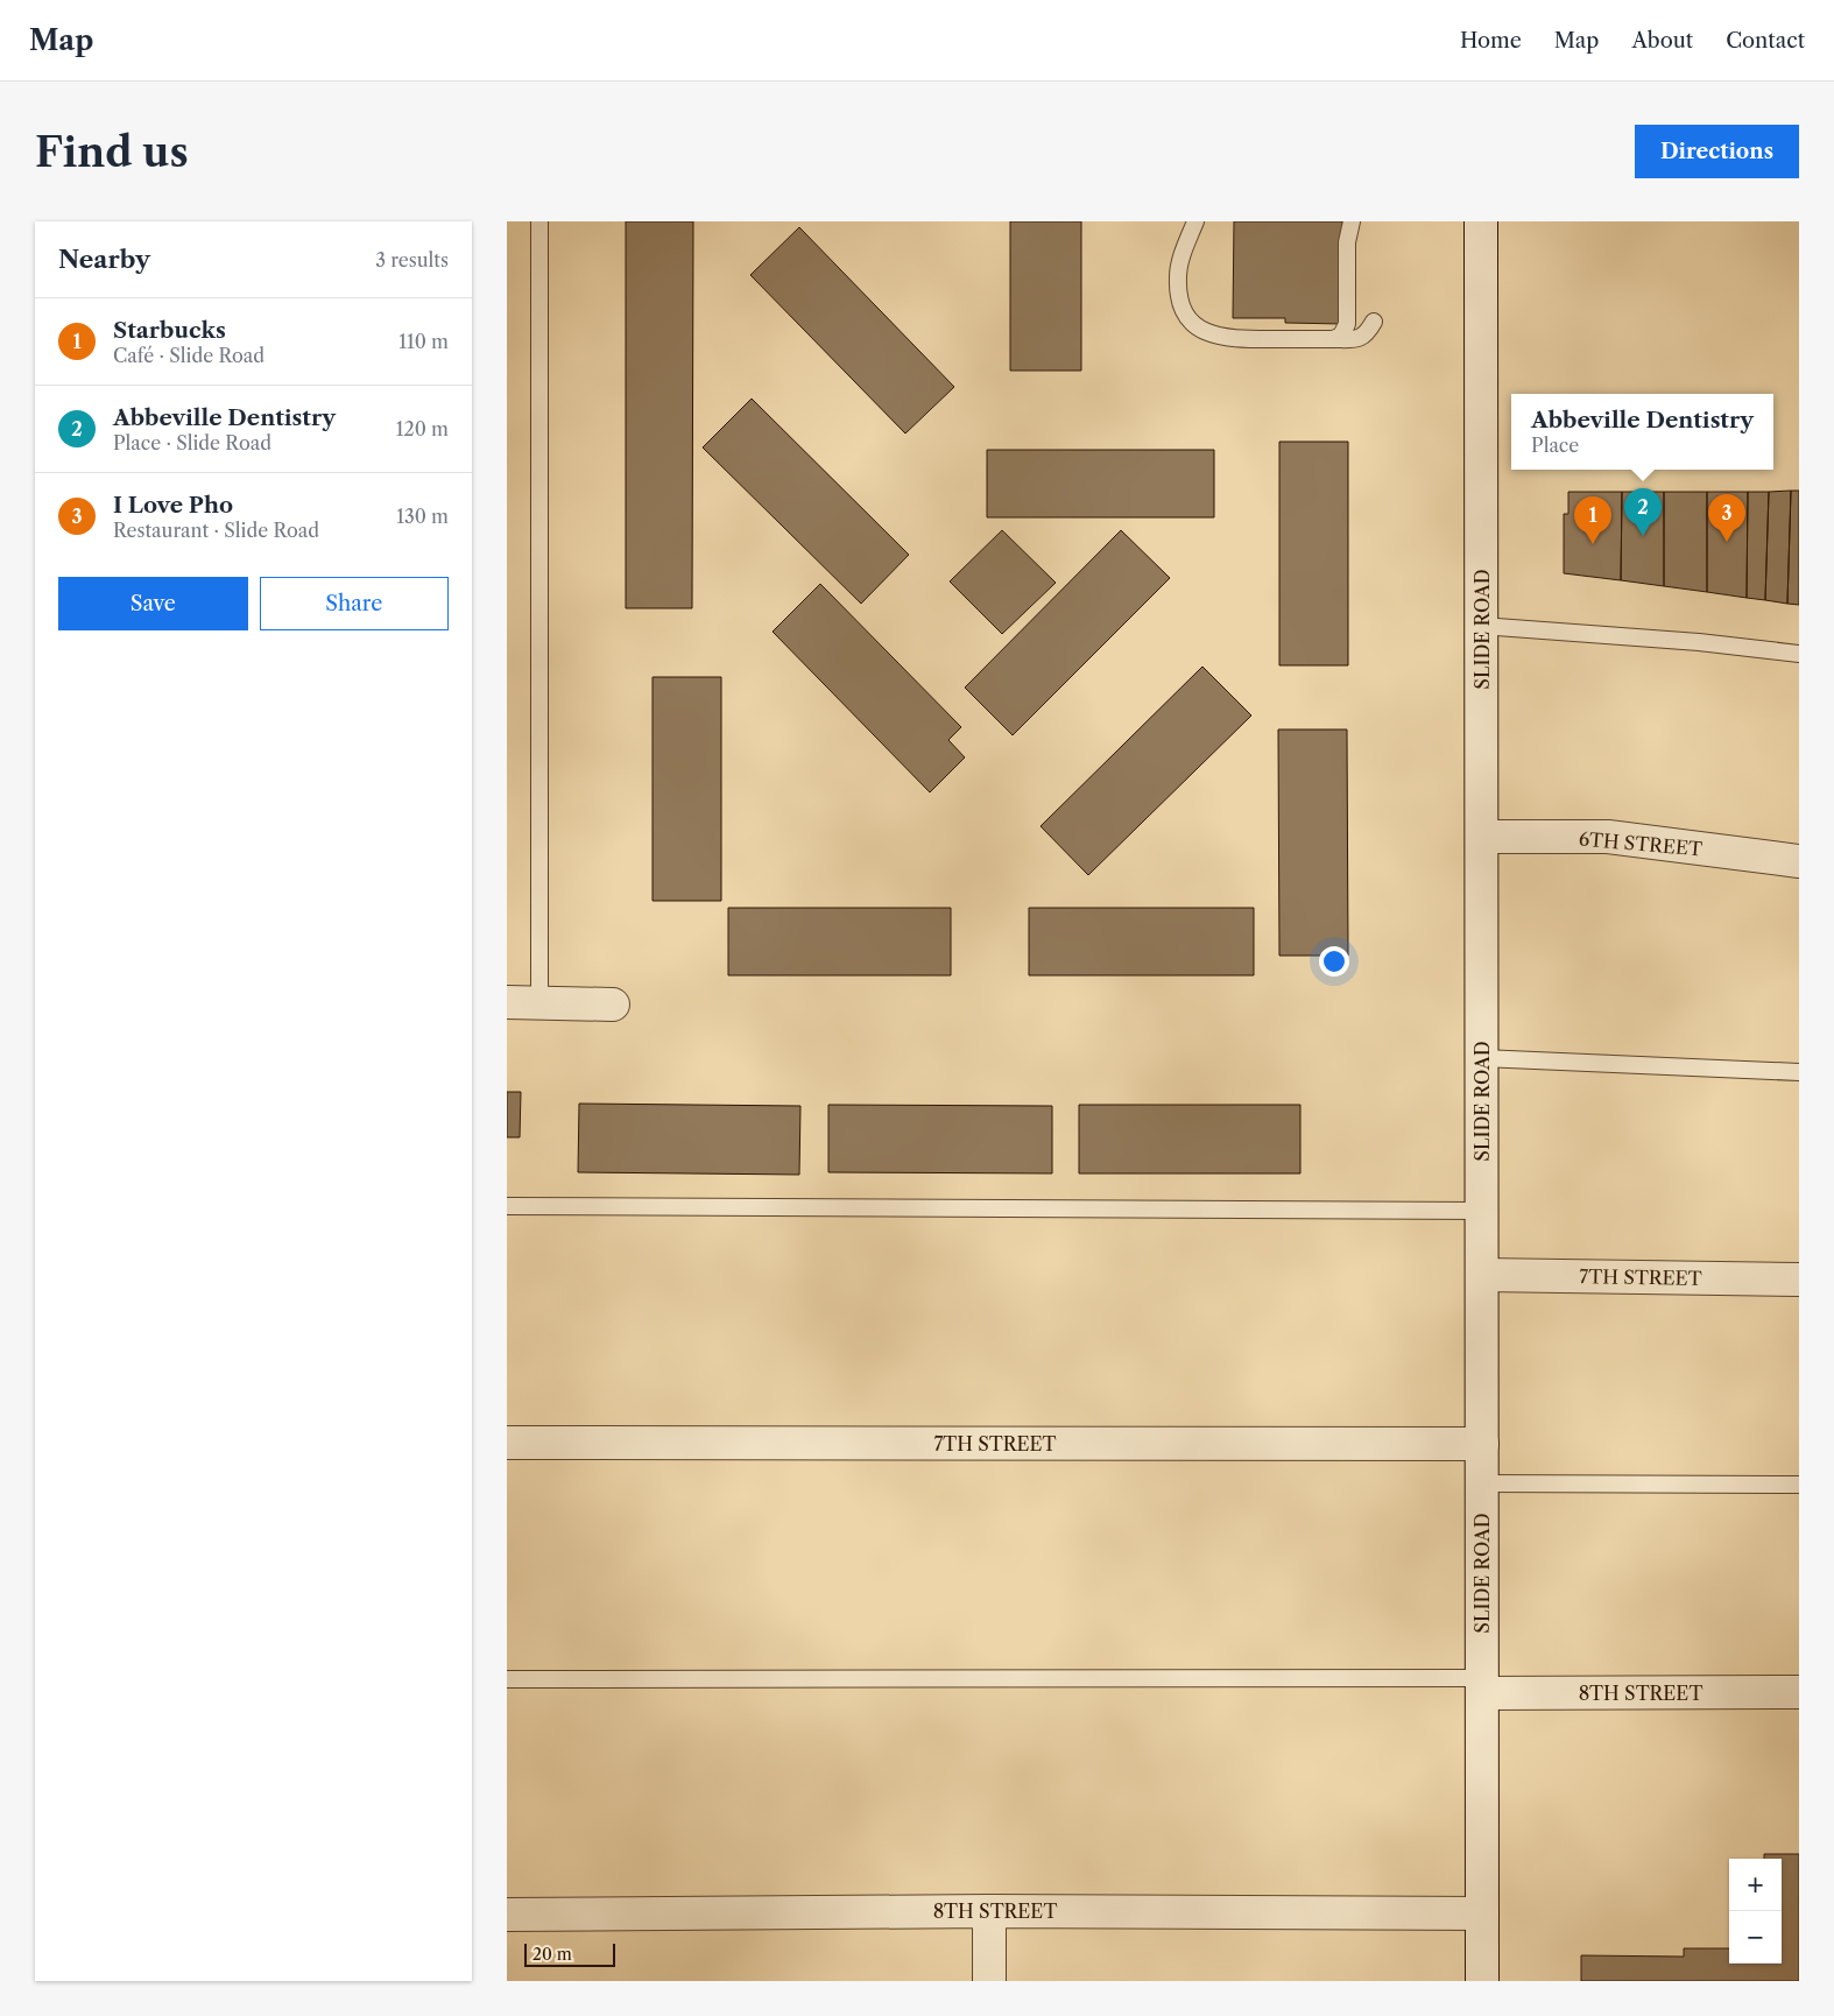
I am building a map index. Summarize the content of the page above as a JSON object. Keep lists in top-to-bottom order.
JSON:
{
  "streets": {
    "street": [
      "SLIDE ROAD",
      "6TH STREET",
      "7TH STREET",
      "8TH STREET"
    ]
  },
  "crossings": [
    ["SLIDE ROAD", "6TH STREET"],
    ["SLIDE ROAD", "7TH STREET"],
    ["SLIDE ROAD", "8TH STREET"]
  ],
  "scale_bar": "20 m",
  "page": {
    "header": "Map",
    "nav": [
      "Home",
      "Map",
      "About",
      "Contact"
    ],
    "buttons": [
      "Directions",
      ["Save", "Share"]
    ],
    "title": "Find us",
    "heading": ["Nearby", "3 results"],
    "list": [
      {
        "mark": "1",
        "name": "Starbucks",
        "note": "Café · Slide Road",
        "value": "110 m"
      },
      {
        "mark": "2",
        "name": "Abbeville Dentistry",
        "note": "Place · Slide Road",
        "value": "120 m"
      },
      {
        "mark": "3",
        "name": "I Love Pho",
        "note": "Restaurant · Slide Road",
        "value": "130 m"
      }
    ],
    "popup": ["Abbeville Dentistry", "Place"],
    "pins": ["2", "3", "1"],
    "map_buttons": ["+", "−"],
    "scale": "20 m"
  }
}
